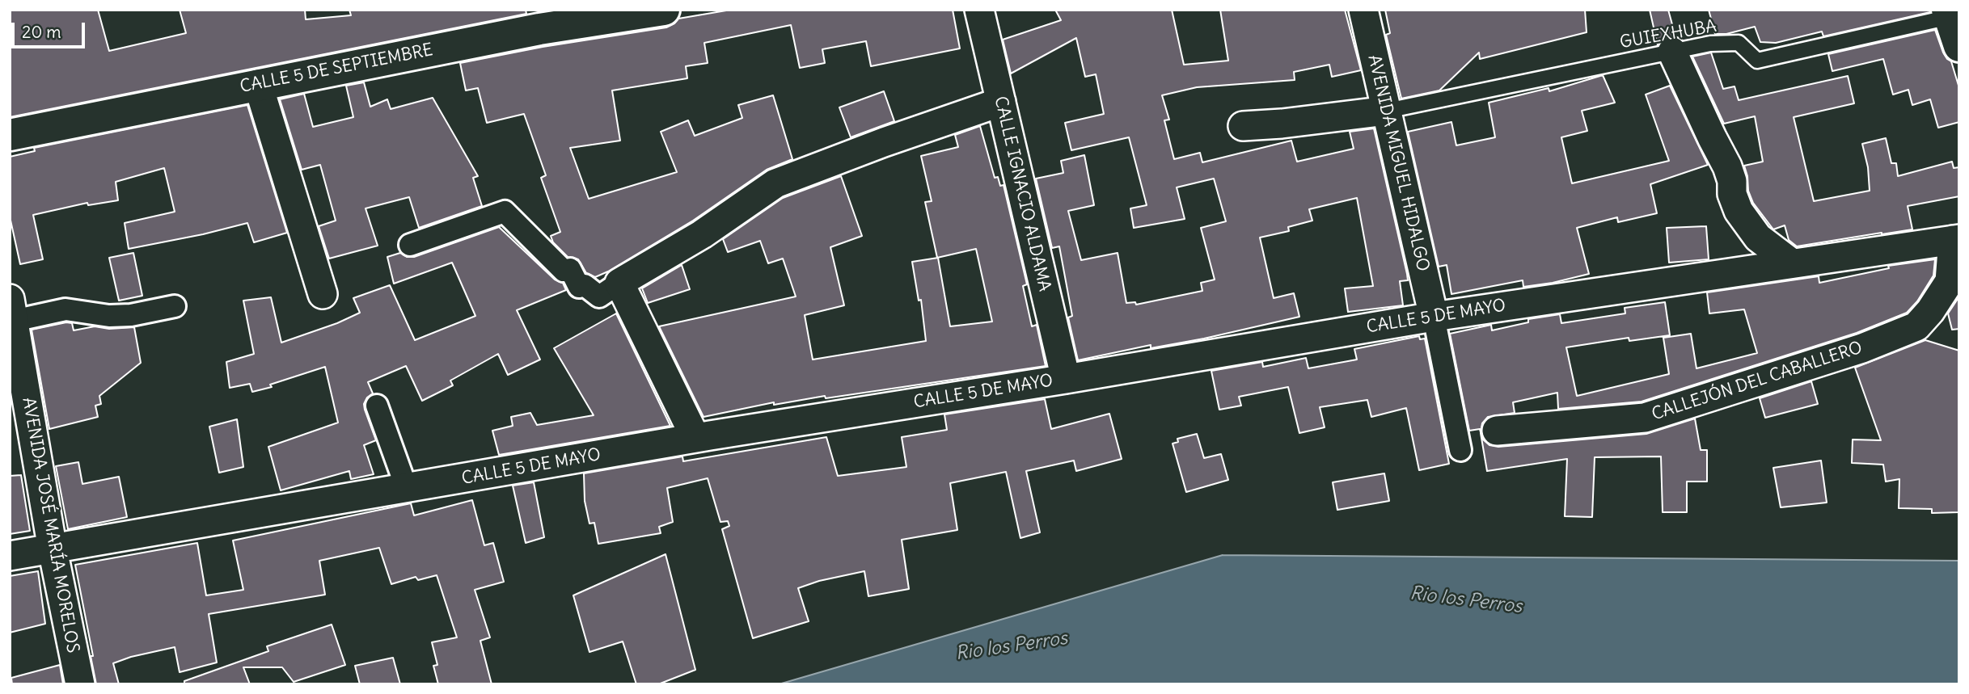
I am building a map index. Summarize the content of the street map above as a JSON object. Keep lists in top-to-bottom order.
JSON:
{
  "streets": {
    "street": [
      "CALLE 5 DE SEPTIEMBRE",
      "AVENIDA MIGUEL HIDALGO",
      "CALLE IGNACIO ALDAMA",
      "CALLE 5 DE MAYO",
      "CALLEJÓN DEL CABALLERO",
      "AVENIDA JOSÉ MARÍA MORELOS"
    ],
    "lane": ["GUIEXHUBA"]
  },
  "crossings": [
    ["GUIEXHUBA", "AVENIDA MIGUEL HIDALGO"],
    ["AVENIDA MIGUEL HIDALGO", "CALLE 5 DE MAYO"],
    ["CALLE IGNACIO ALDAMA", "CALLE 5 DE MAYO"],
    ["CALLE 5 DE MAYO", "CALLEJÓN DEL CABALLERO"],
    ["CALLE 5 DE MAYO", "AVENIDA JOSÉ MARÍA MORELOS"]
  ],
  "water": ["Rio los Perros"],
  "scale_bar": "20 m"
}
